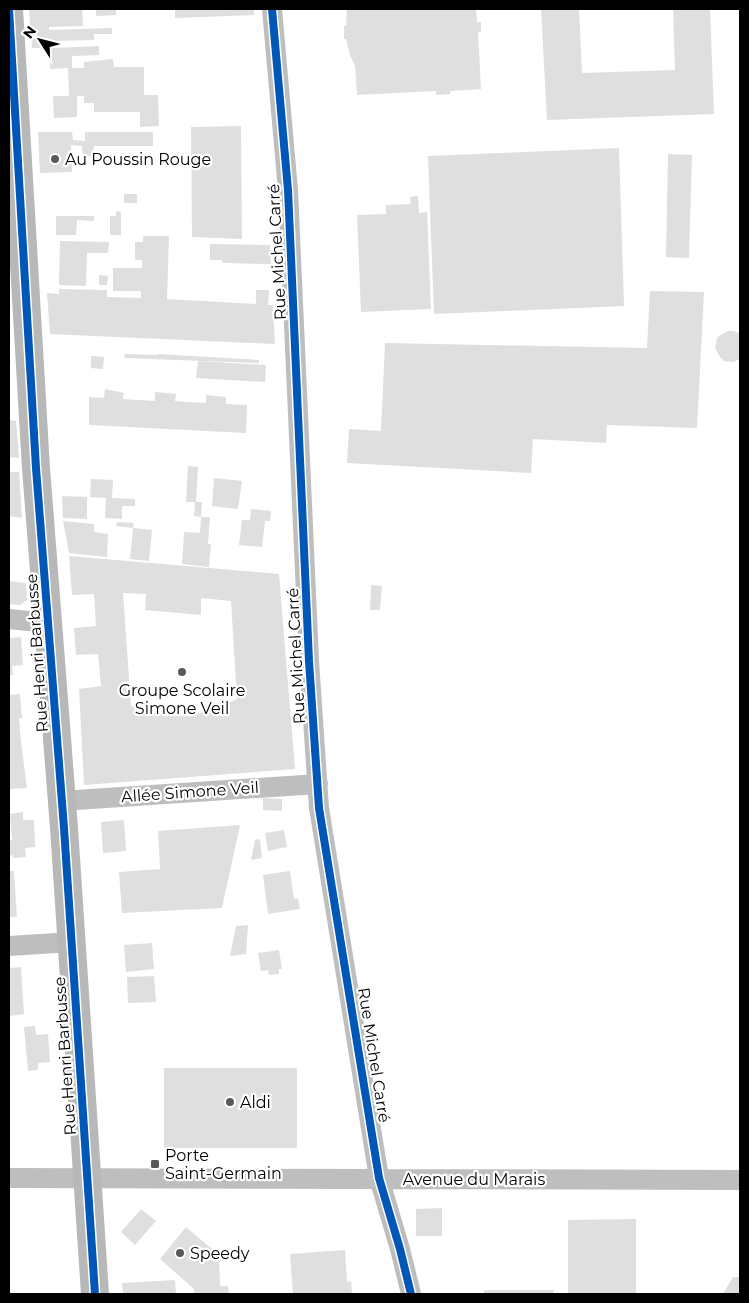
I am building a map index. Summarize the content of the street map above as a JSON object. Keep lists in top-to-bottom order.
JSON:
{
  "streets": {
    "street": [
      "Rue Michel Carré",
      "Rue Henri Barbusse",
      "Allée Simone Veil",
      "Avenue du Marais"
    ]
  },
  "crossings": [
    ["Rue Michel Carré", "Allée Simone Veil"],
    ["Rue Michel Carré", "Avenue du Marais"],
    ["Rue Henri Barbusse", "Allée Simone Veil"],
    ["Rue Henri Barbusse", "Avenue du Marais"]
  ],
  "places": {
    "other": [
      "Au Poussin Rouge",
      "Groupe Scolaire Simone Veil",
      "Aldi",
      "Speedy"
    ],
    "transit": ["Porte Saint-Germain"]
  },
  "north": "top left"
}
